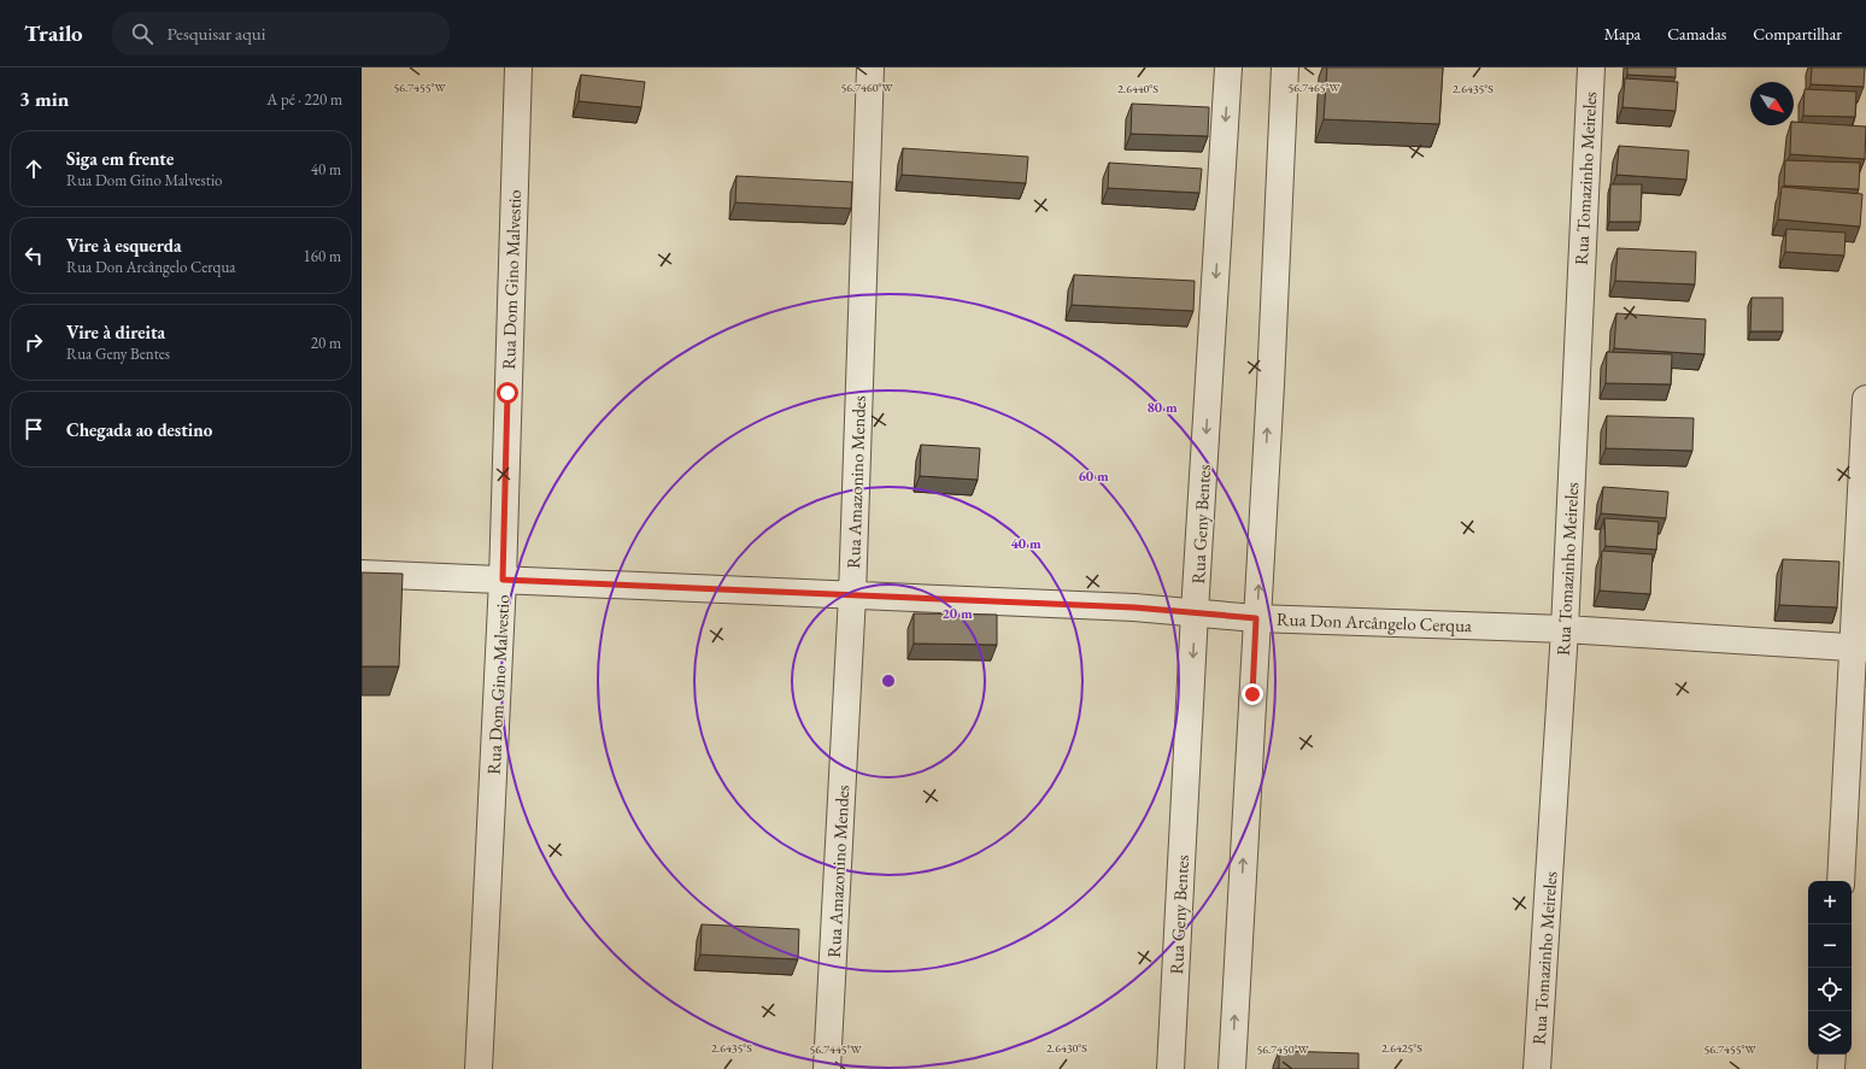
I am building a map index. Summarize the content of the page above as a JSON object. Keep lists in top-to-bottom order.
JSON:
{
  "streets": {
    "street": [
      "Rua Tomazinho Meireles",
      "Rua Dom Gino Malvestio",
      "Rua Amazonino Mendes",
      "Rua Geny Bentes",
      "Rua Don Arcângelo Cerqua"
    ]
  },
  "crossings": [
    ["Rua Tomazinho Meireles", "Rua Don Arcângelo Cerqua"],
    ["Rua Dom Gino Malvestio", "Rua Don Arcângelo Cerqua"],
    ["Rua Amazonino Mendes", "Rua Don Arcângelo Cerqua"],
    ["Rua Geny Bentes", "Rua Don Arcângelo Cerqua"]
  ],
  "north": "bottom right",
  "page": {
    "header": "Trailo",
    "search": "Pesquisar aqui",
    "nav": ["Mapa", "Camadas", "Compartilhar"],
    "heading": ["3 min", "A pé · 220 m"],
    "list": [
      ["Siga em frente", "Rua Dom Gino Malvestio", "40 m"],
      ["Vire à esquerda", "Rua Don Arcângelo Cerqua", "160 m"],
      ["Vire à direita", "Rua Geny Bentes", "20 m"],
      "Chegada ao destino"
    ],
    "map_buttons": ["+", "−"]
  },
  "coordinates": [
    "56.7455°W",
    "56.7460°W",
    "56.7465°W",
    "2.6440°S",
    "2.6435°S",
    "2.6430°S",
    "2.6425°S",
    "56.7445°W",
    "56.7450°W"
  ],
  "rings": [
    "80 m",
    "60 m",
    "40 m",
    "20 m"
  ]
}
